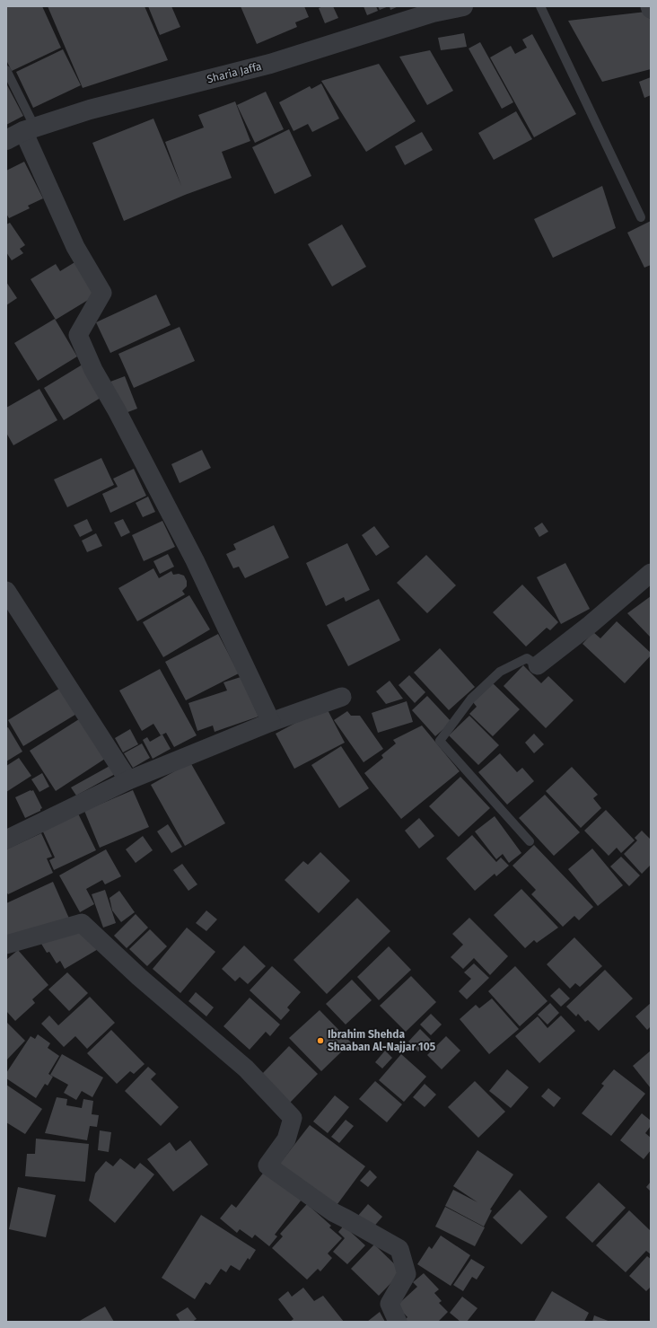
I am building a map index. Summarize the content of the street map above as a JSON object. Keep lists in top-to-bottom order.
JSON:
{
  "streets": {
    "street": ["Sharia Jaffa"]
  },
  "places": ["Ibrahim Shehda Shaaban Al-Najjar 105"]
}
